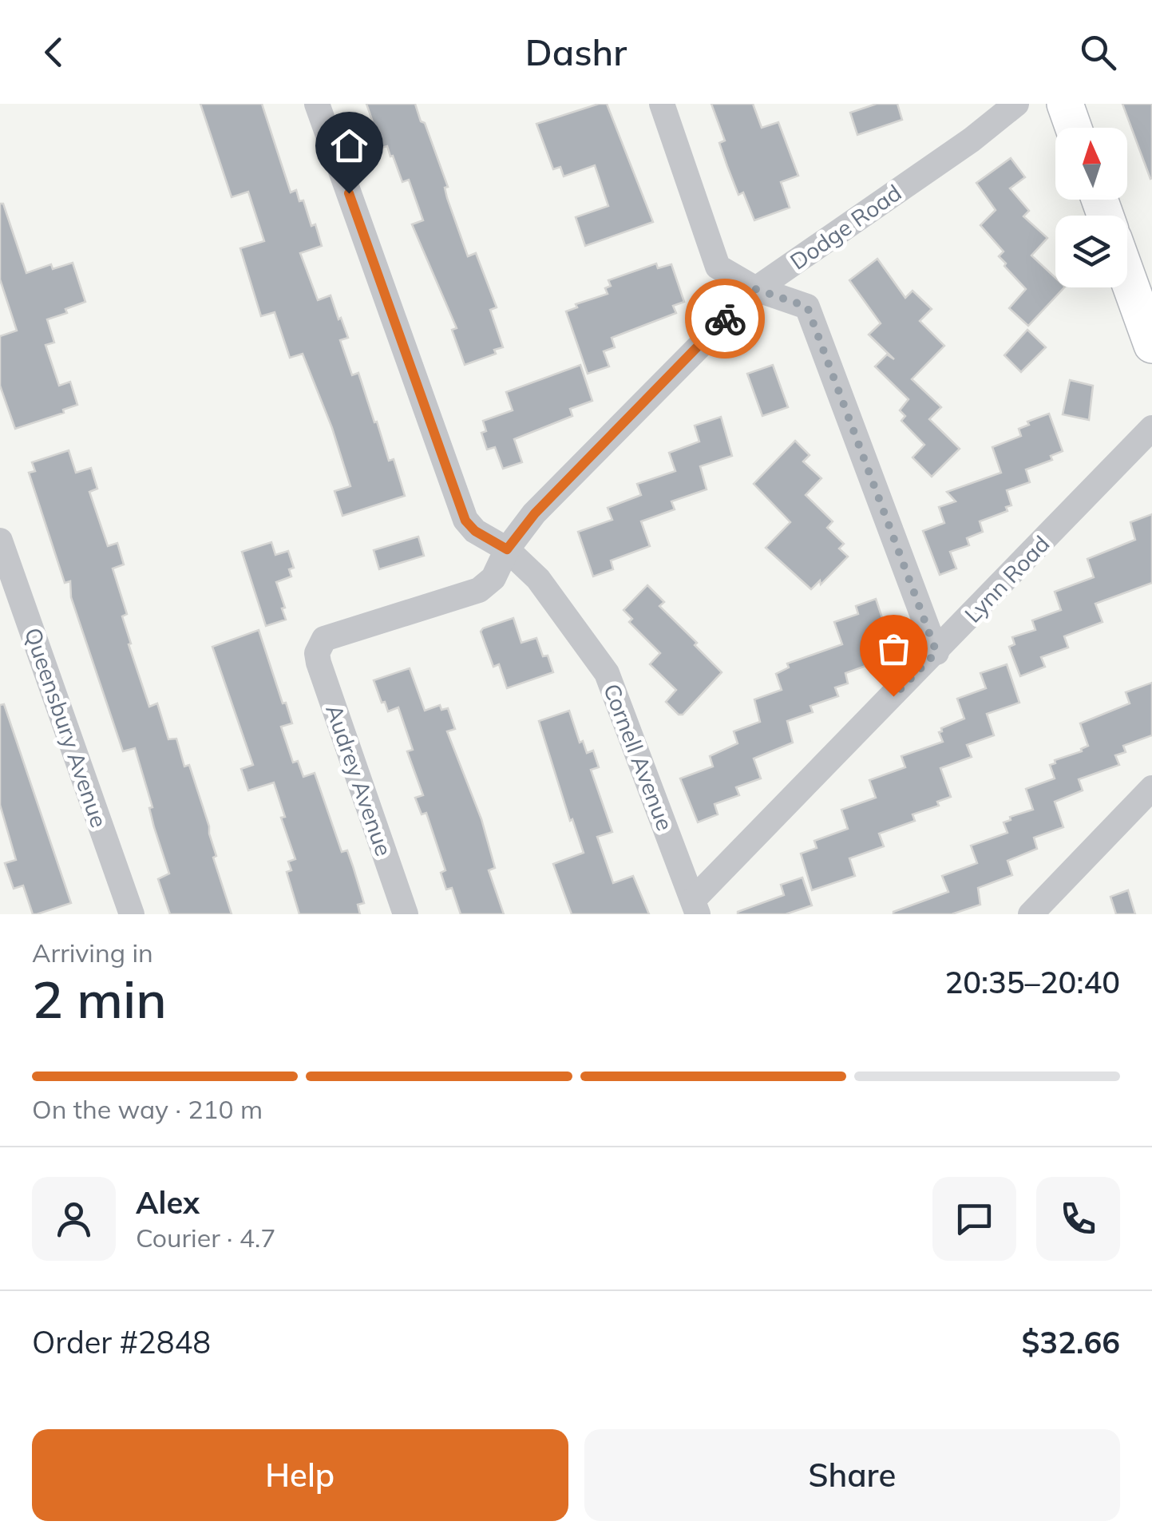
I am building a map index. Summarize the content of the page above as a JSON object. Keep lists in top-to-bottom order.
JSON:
{
  "streets": {
    "street": [
      "Dodge Road",
      "Lynn Road",
      "Queensbury Avenue",
      "Cornell Avenue",
      "Audrey Avenue"
    ]
  },
  "crossings": [
    ["Dodge Road", "Cornell Avenue"],
    ["Dodge Road", "Audrey Avenue"],
    ["Lynn Road", "Cornell Avenue"]
  ],
  "north": "top",
  "page": {
    "header": "Dashr",
    "heading": ["2 min", "Arriving in", "20:35–20:40"],
    "panel": [
      "Alex",
      "Courier · 4.7",
      "Order #2848",
      "$32.66"
    ],
    "bar": "On the way · 210 m",
    "buttons": ["Help", "Share"]
  }
}
